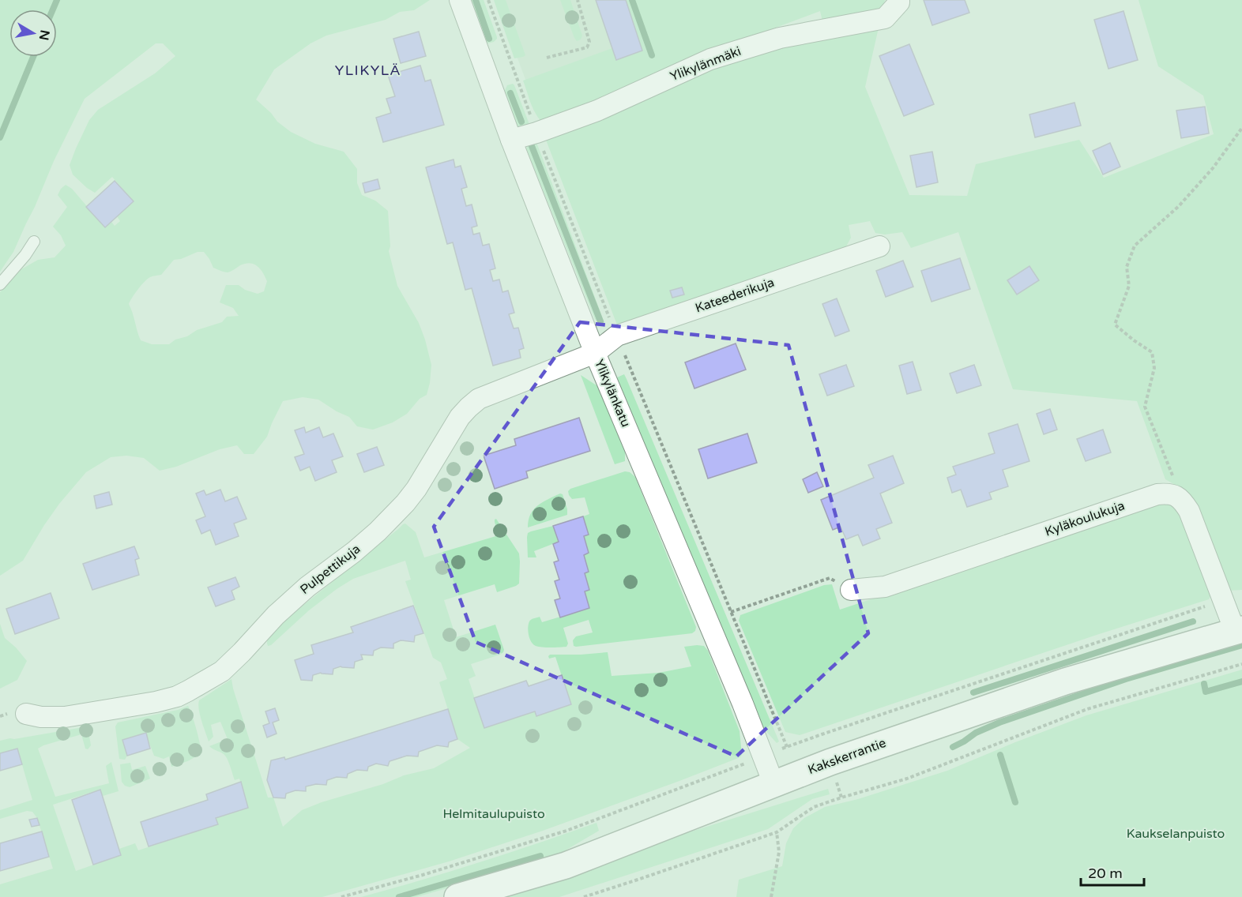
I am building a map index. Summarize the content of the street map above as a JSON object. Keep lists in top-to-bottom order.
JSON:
{
  "streets": {
    "main road": ["Kakskerrantie"],
    "street": [
      "Ylikylänmäki",
      "Kateederikuja",
      "Ylikylänkatu",
      "Kyläkoulukuja",
      "Pulpettikuja"
    ]
  },
  "crossings": [
    ["Ylikylänmäki", "Ylikylänkatu"],
    ["Kateederikuja", "Ylikylänkatu"],
    ["Kateederikuja", "Pulpettikuja"],
    ["Ylikylänkatu", "Pulpettikuja"],
    ["Ylikylänkatu", "Kakskerrantie"]
  ],
  "districts": ["YLIKYLÄ"],
  "parks": ["Helmitaulupuisto", "Kaukselanpuisto"],
  "scale_bar": "20 m",
  "north": "right"
}
